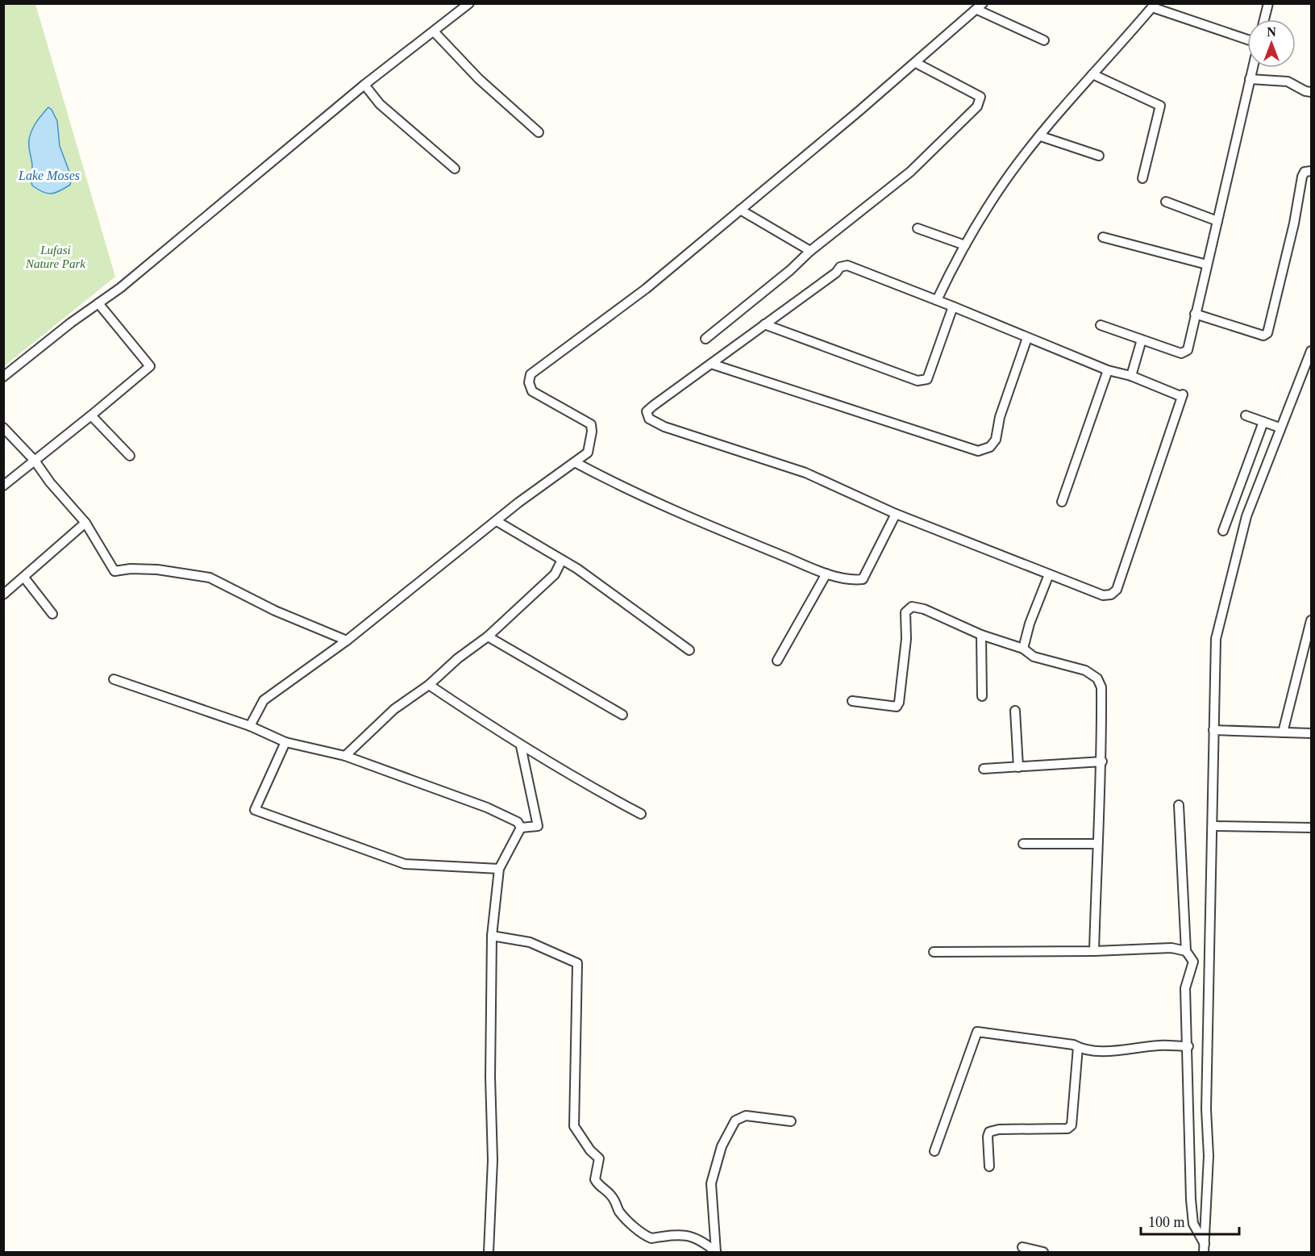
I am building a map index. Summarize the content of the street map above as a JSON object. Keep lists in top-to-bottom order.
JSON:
{
  "water": ["Lake Moses"],
  "parks": ["Lufasi Nature Park"],
  "scale_bar": "100 m",
  "north": "top"
}
